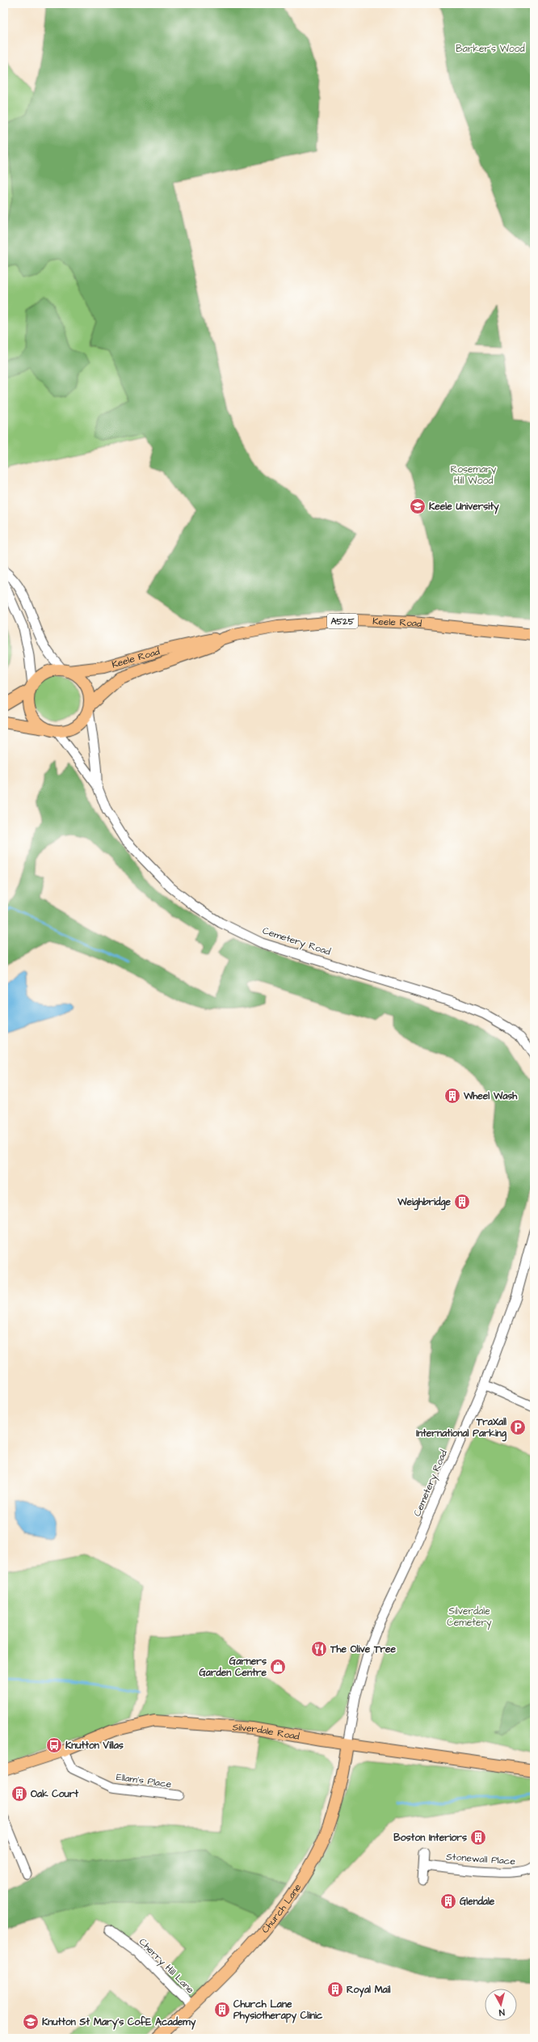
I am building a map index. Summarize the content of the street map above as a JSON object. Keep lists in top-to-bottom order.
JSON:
{
  "streets": {
    "main road": [
      "A525",
      "Keele Road",
      "Silverdale Road",
      "Church Lane"
    ],
    "street": [
      "Cemetery Road",
      "Ellam's Place",
      "Stonewall Place",
      "Cherry Hill Lane"
    ]
  },
  "crossings": [
    ["Keele Road", "Cemetery Road"],
    ["Cemetery Road", "Silverdale Road"],
    ["Cemetery Road", "Church Lane"],
    ["Silverdale Road", "Ellam's Place"],
    ["Silverdale Road", "Church Lane"],
    ["Church Lane", "Cherry Hill Lane"]
  ],
  "parks": ["Barker's Wood", "Rosemary Hill Wood", "Silverdale Cemetery"],
  "places": {
    "school or university": ["Keele University", "Knutton St Mary's CofE Academy"],
    "building": [
      "Wheel Wash",
      "Weighbridge",
      "Oak Court",
      "Boston Interiors",
      "Glendale",
      "Royal Mail",
      "Church Lane Physiotherapy Clinic"
    ],
    "parking": ["TraXall International Parking"],
    "restaurant": ["The Olive Tree"],
    "shop": ["Garners Garden Centre"],
    "bus stop": ["Knutton Villas"]
  },
  "north": "bottom"
}
